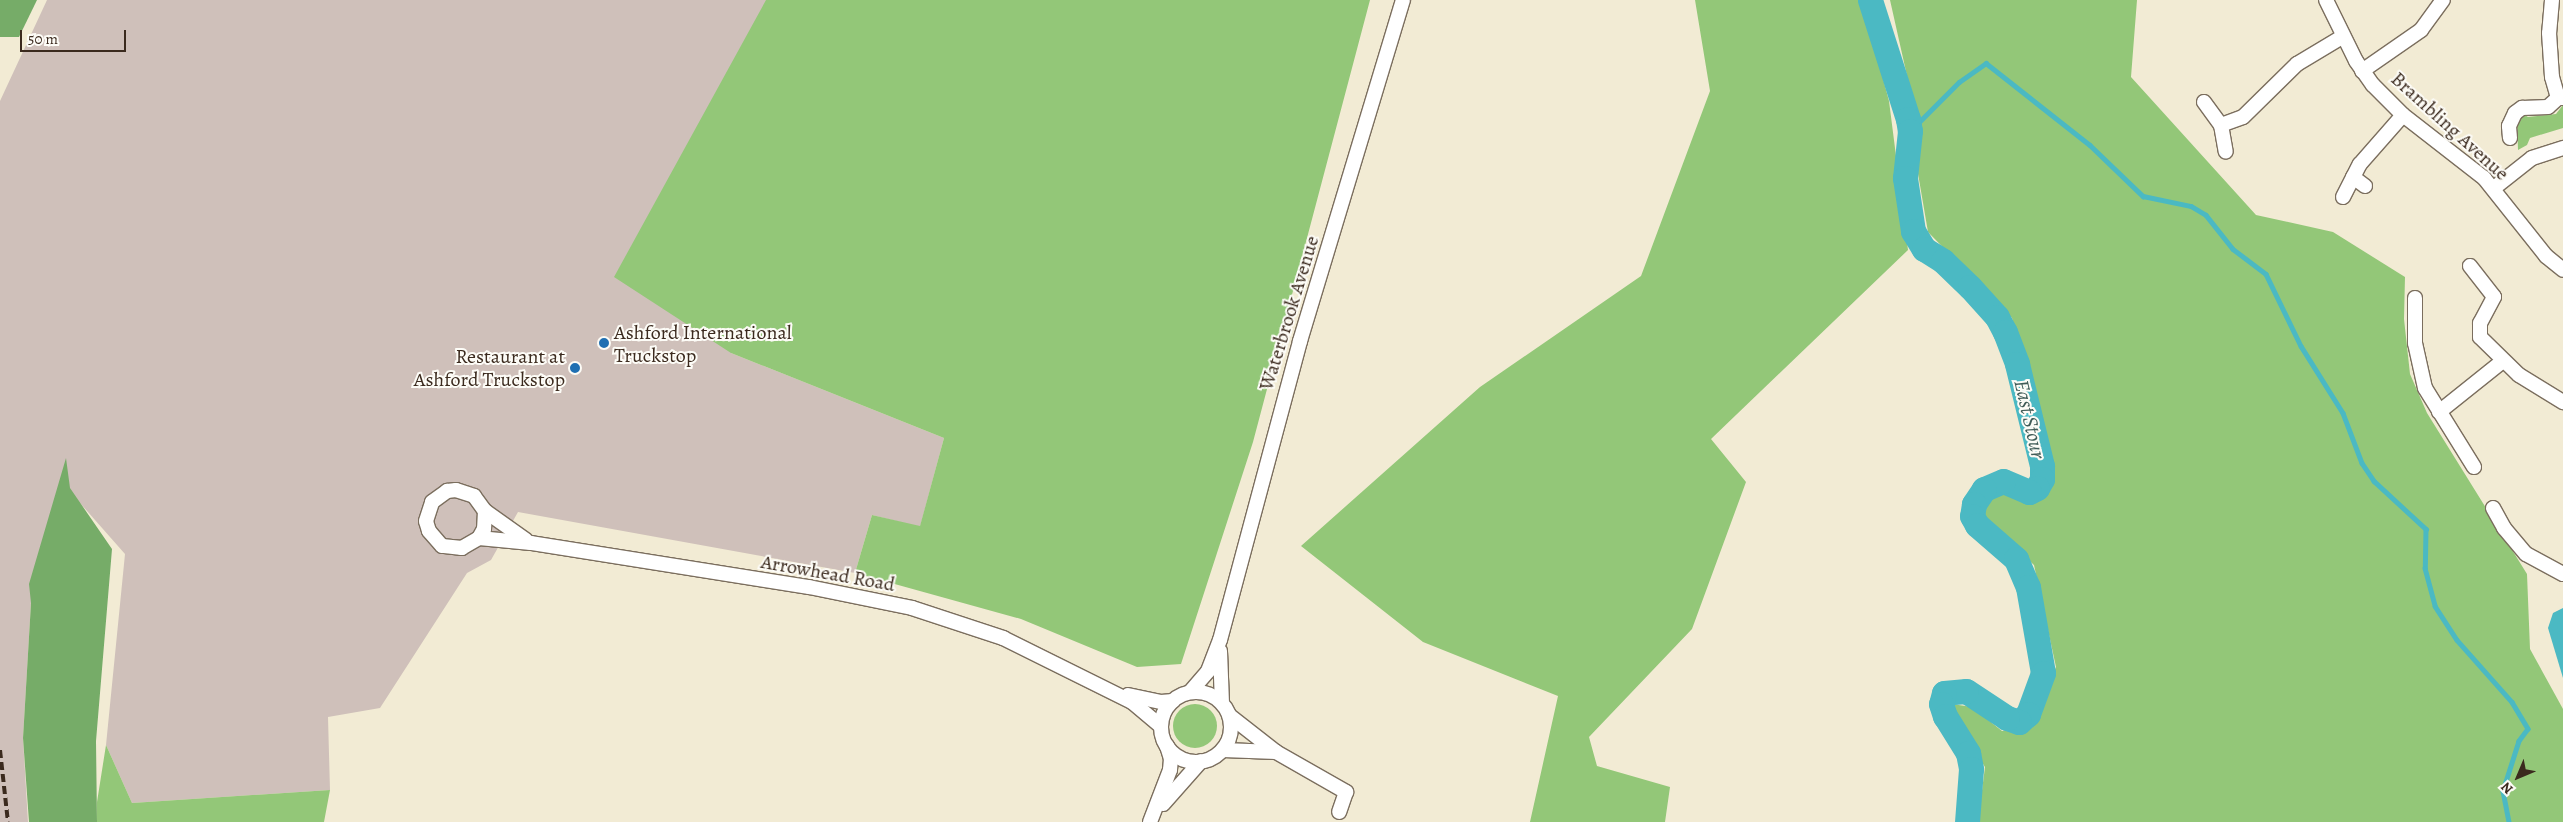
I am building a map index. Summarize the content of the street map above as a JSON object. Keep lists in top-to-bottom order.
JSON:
{
  "streets": {
    "street": ["Brambling Avenue", "Waterbrook Avenue", "Arrowhead Road"]
  },
  "crossings": [
    ["Waterbrook Avenue", "Arrowhead Road"]
  ],
  "water": ["East Stour"],
  "places": ["Ashford International Truckstop", "Restaurant at Ashford Truckstop"],
  "scale_bar": "50 m",
  "north": "bottom left"
}
